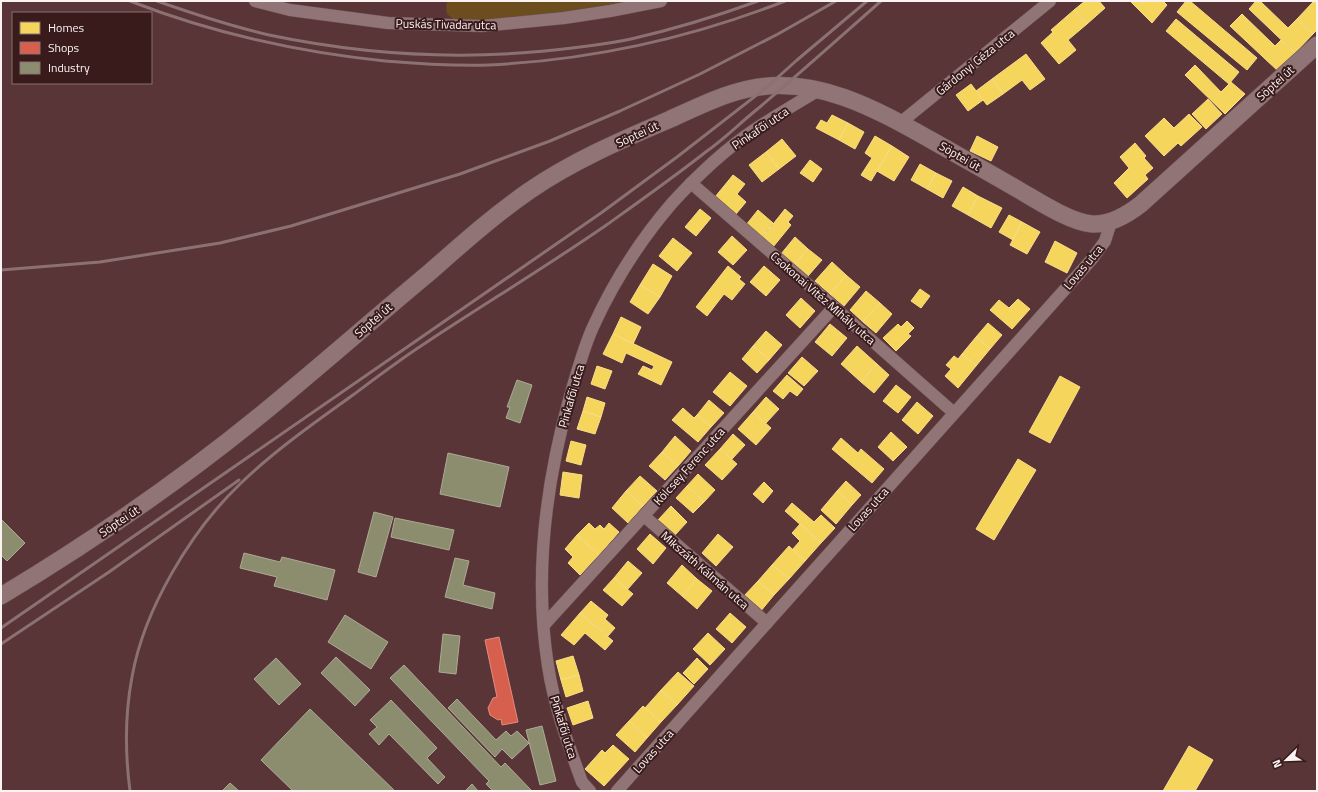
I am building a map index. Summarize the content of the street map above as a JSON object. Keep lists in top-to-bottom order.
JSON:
{
  "streets": {
    "street": [
      "Puskás Tivadar utca",
      "Gárdonyi Géza utca",
      "Söptei út",
      "Pinkafői utca",
      "Lovas utca",
      "Csokonai Vitéz Mihály utca",
      "Kölcsey Ferenc utca",
      "Mikszáth Kálmán utca"
    ]
  },
  "crossings": [
    ["Gárdonyi Géza utca", "Söptei út"],
    ["Söptei út", "Pinkafői utca"],
    ["Söptei út", "Lovas utca"],
    ["Pinkafői utca", "Csokonai Vitéz Mihály utca"],
    ["Pinkafői utca", "Kölcsey Ferenc utca"],
    ["Lovas utca", "Csokonai Vitéz Mihály utca"],
    ["Lovas utca", "Mikszáth Kálmán utca"],
    ["Csokonai Vitéz Mihály utca", "Kölcsey Ferenc utca"],
    ["Kölcsey Ferenc utca", "Mikszáth Kálmán utca"]
  ],
  "legend": ["Homes", "Shops", "Industry"],
  "north": "bottom left"
}
